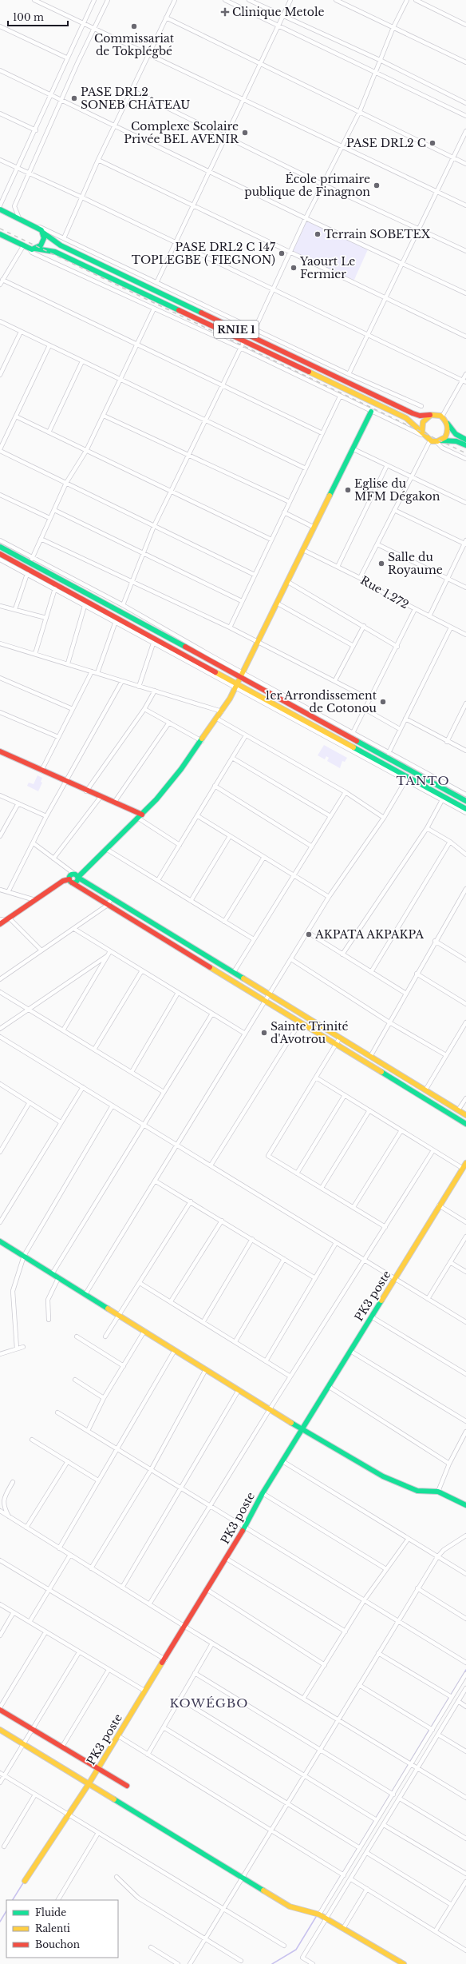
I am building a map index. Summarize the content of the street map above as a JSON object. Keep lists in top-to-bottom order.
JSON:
{
  "streets": {
    "main road": ["RNIE 1", "PK3 poste"],
    "street": ["Rue 1.272"]
  },
  "districts": ["TANTO", "KOWÉGBO"],
  "places": {
    "health": ["Clinique Metole"],
    "other": [
      "Commissariat de Tokplégbé",
      "PASE DRL2 SONEB CHÂTEAU",
      "Complexe Scolaire Privée BEL AVENIR",
      "PASE DRL2 C",
      "École primaire publique de Finagnon",
      "Terrain SOBETEX",
      "PASE DRL2 C 147 TOPLEGBE ( FIEGNON)",
      "Yaourt Le Fermier",
      "Eglise du MFM Dégakon",
      "Salle du Royaume",
      "1er Arrondissement de Cotonou",
      "AKPATA AKPAKPA",
      "Sainte Trinité d'Avotrou"
    ]
  },
  "legend": ["Fluide", "Ralenti", "Bouchon"],
  "scale_bar": "100 m"
}
